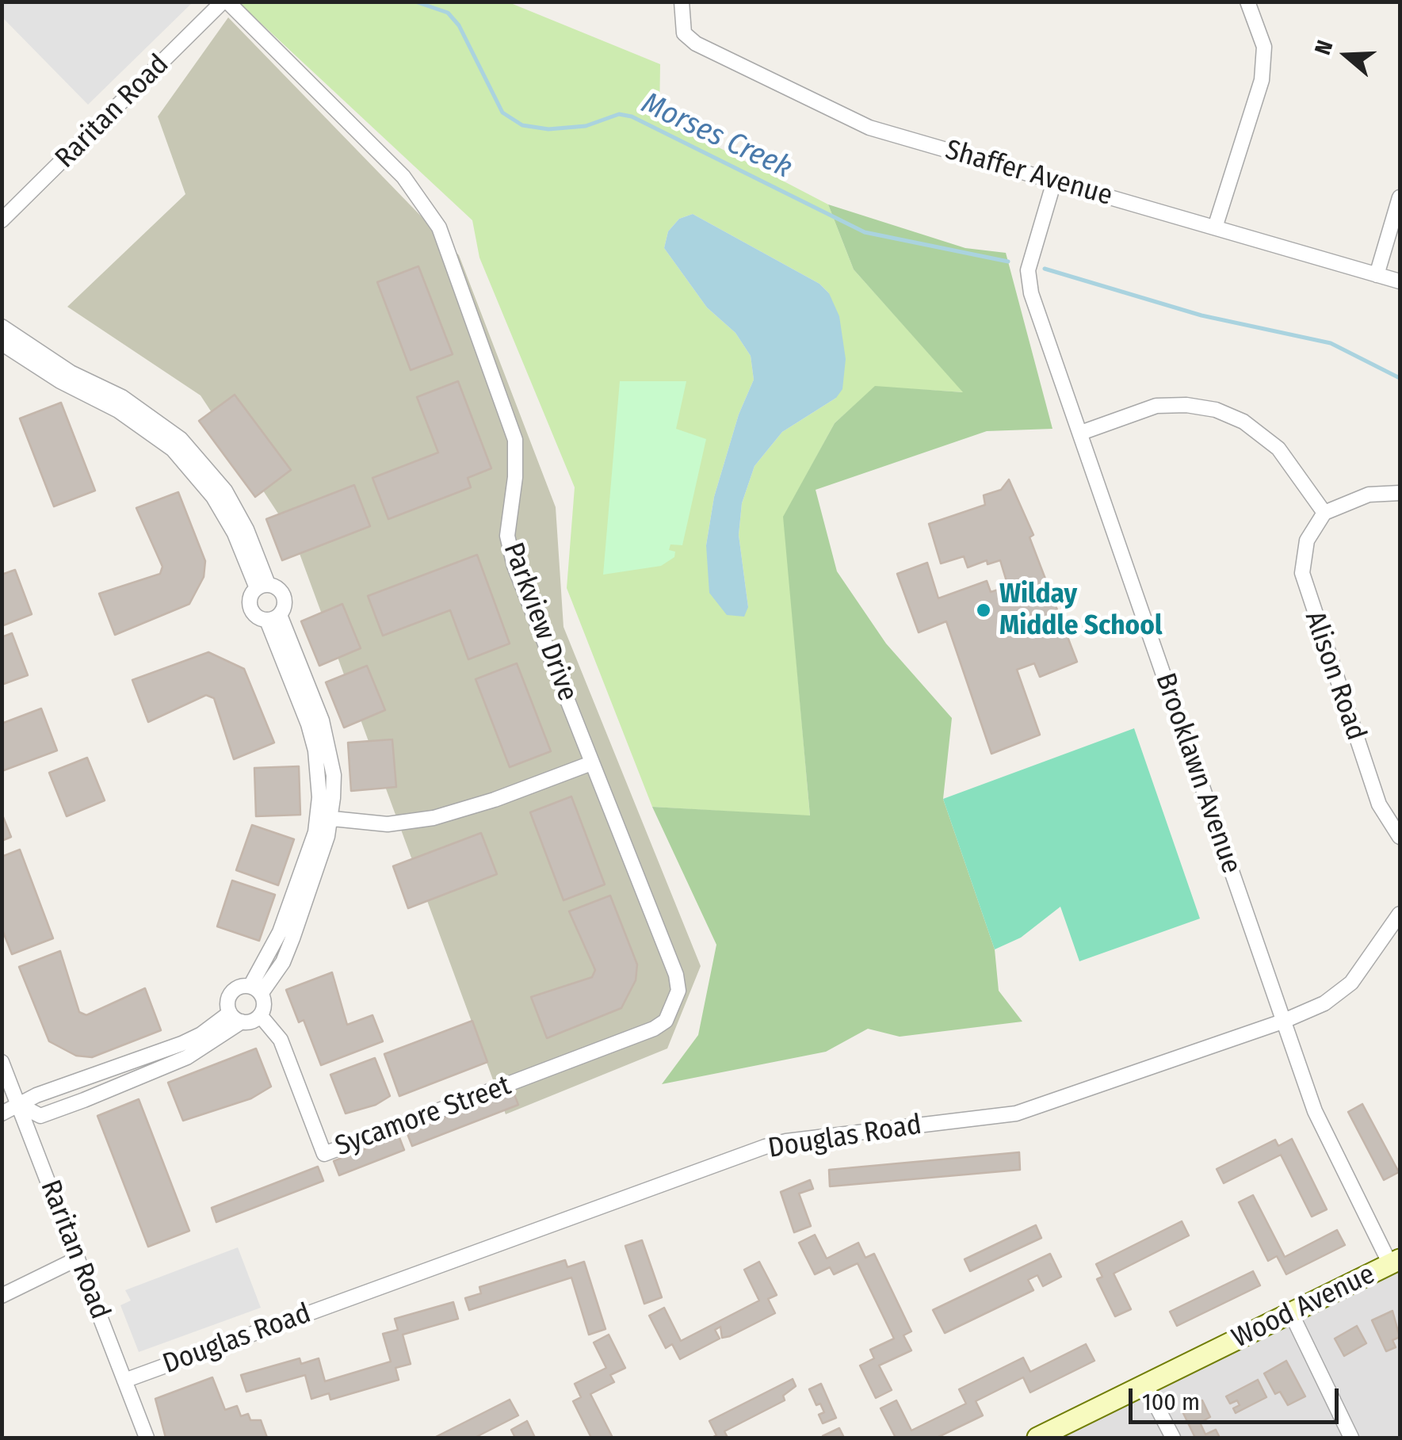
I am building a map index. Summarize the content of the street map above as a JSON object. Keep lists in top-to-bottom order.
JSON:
{
  "streets": {
    "main road": ["Wood Avenue"],
    "street": [
      "Raritan Road",
      "Shaffer Avenue",
      "Parkview Drive",
      "Alison Road",
      "Brooklawn Avenue",
      "Sycamore Street",
      "Douglas Road"
    ]
  },
  "crossings": [
    ["Raritan Road", "Parkview Drive"],
    ["Raritan Road", "Douglas Road"],
    ["Shaffer Avenue", "Brooklawn Avenue"],
    ["Parkview Drive", "Sycamore Street"],
    ["Brooklawn Avenue", "Douglas Road"],
    ["Brooklawn Avenue", "Wood Avenue"]
  ],
  "water": ["Morses Creek"],
  "places": ["Wilday Middle School"],
  "scale_bar": "100 m",
  "north": "left"
}
